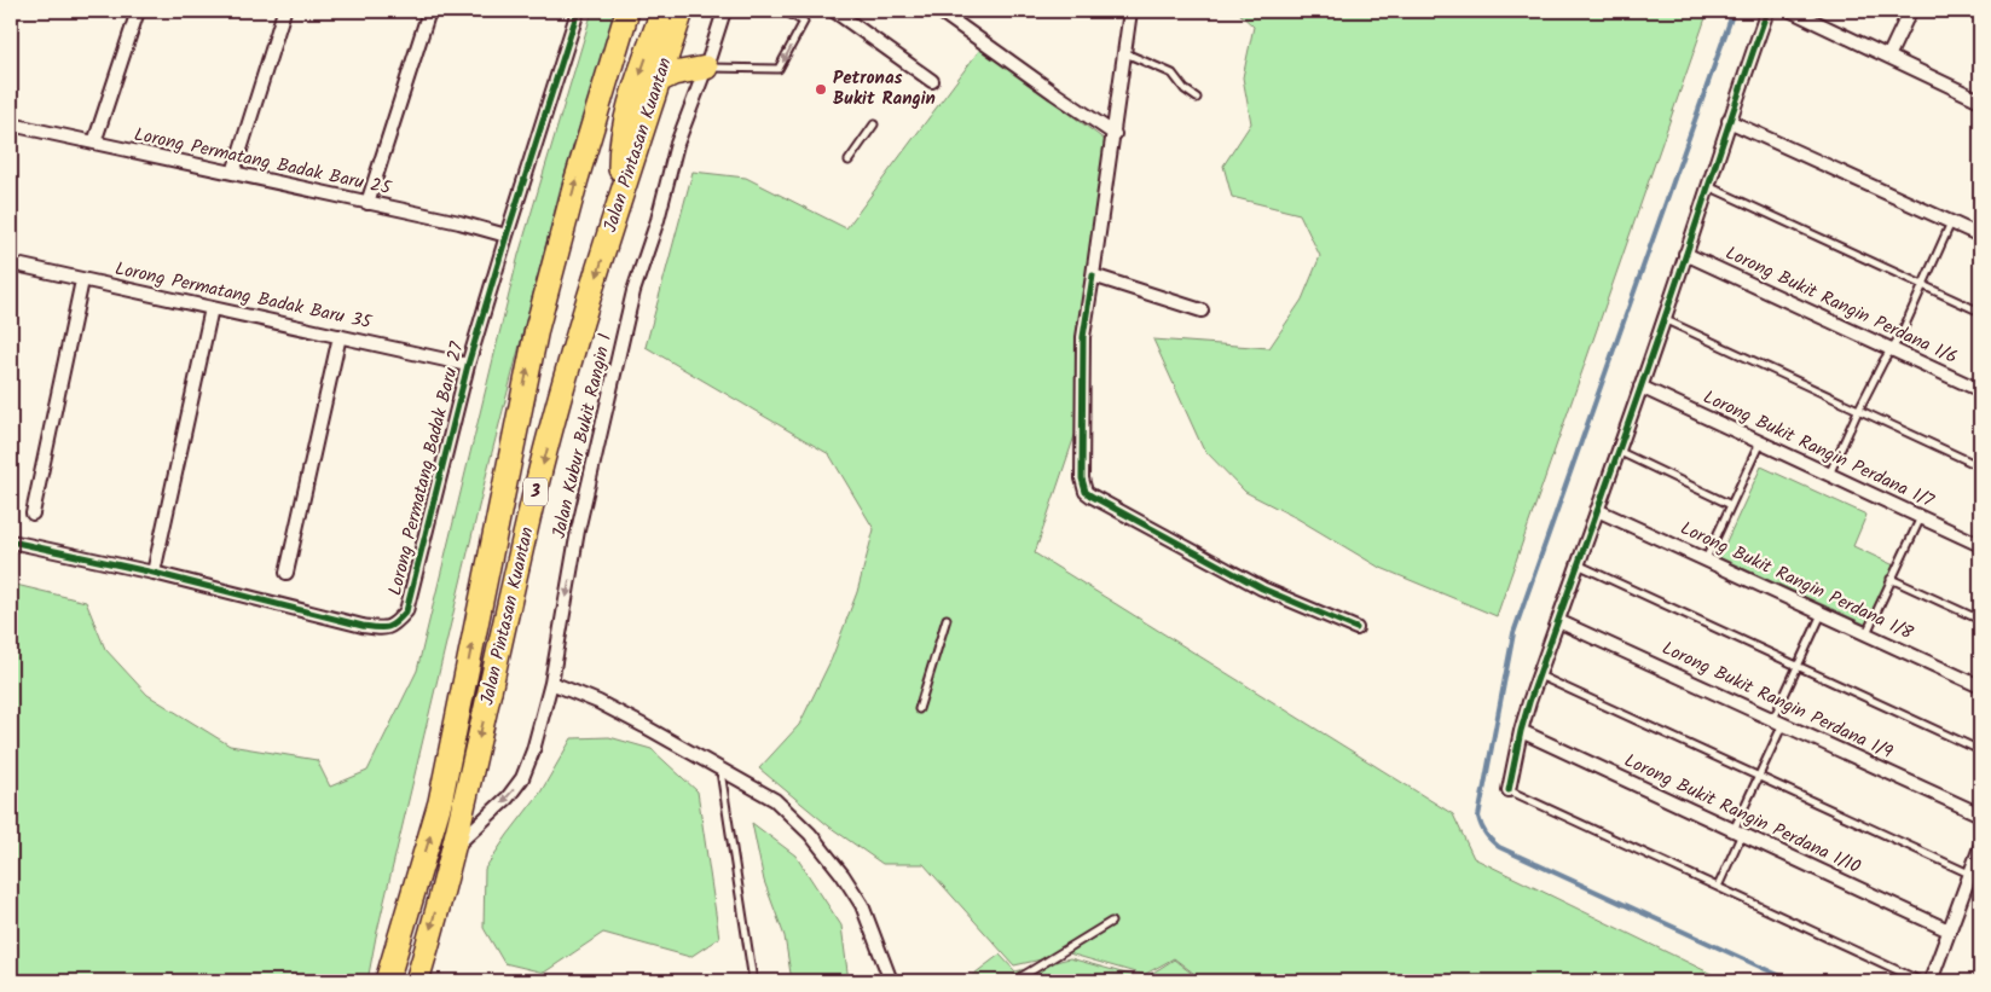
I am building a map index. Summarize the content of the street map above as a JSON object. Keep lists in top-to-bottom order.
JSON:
{
  "streets": {
    "highway": ["Jalan Pintasan Kuantan", "3"],
    "street": [
      "Lorong Permatang Badak Baru 25",
      "Lorong Permatang Badak Baru 35",
      "Lorong Bukit Rangin Perdana 1/6",
      "Jalan Kubur Bukit Rangin 1",
      "Lorong Bukit Rangin Perdana 1/7",
      "Lorong Permatang Badak Baru 27",
      "Lorong Bukit Rangin Perdana 1/8",
      "Lorong Bukit Rangin Perdana 1/9",
      "Lorong Bukit Rangin Perdana 1/10"
    ]
  },
  "crossings": [
    ["Jalan Pintasan Kuantan", "Jalan Kubur Bukit Rangin 1"],
    ["Lorong Permatang Badak Baru 25", "Lorong Permatang Badak Baru 27"],
    ["Lorong Permatang Badak Baru 35", "Lorong Permatang Badak Baru 27"]
  ],
  "one_way": ["Jalan Kubur Bukit Rangin 1"],
  "places": ["Petronas Bukit Rangin"]
}
